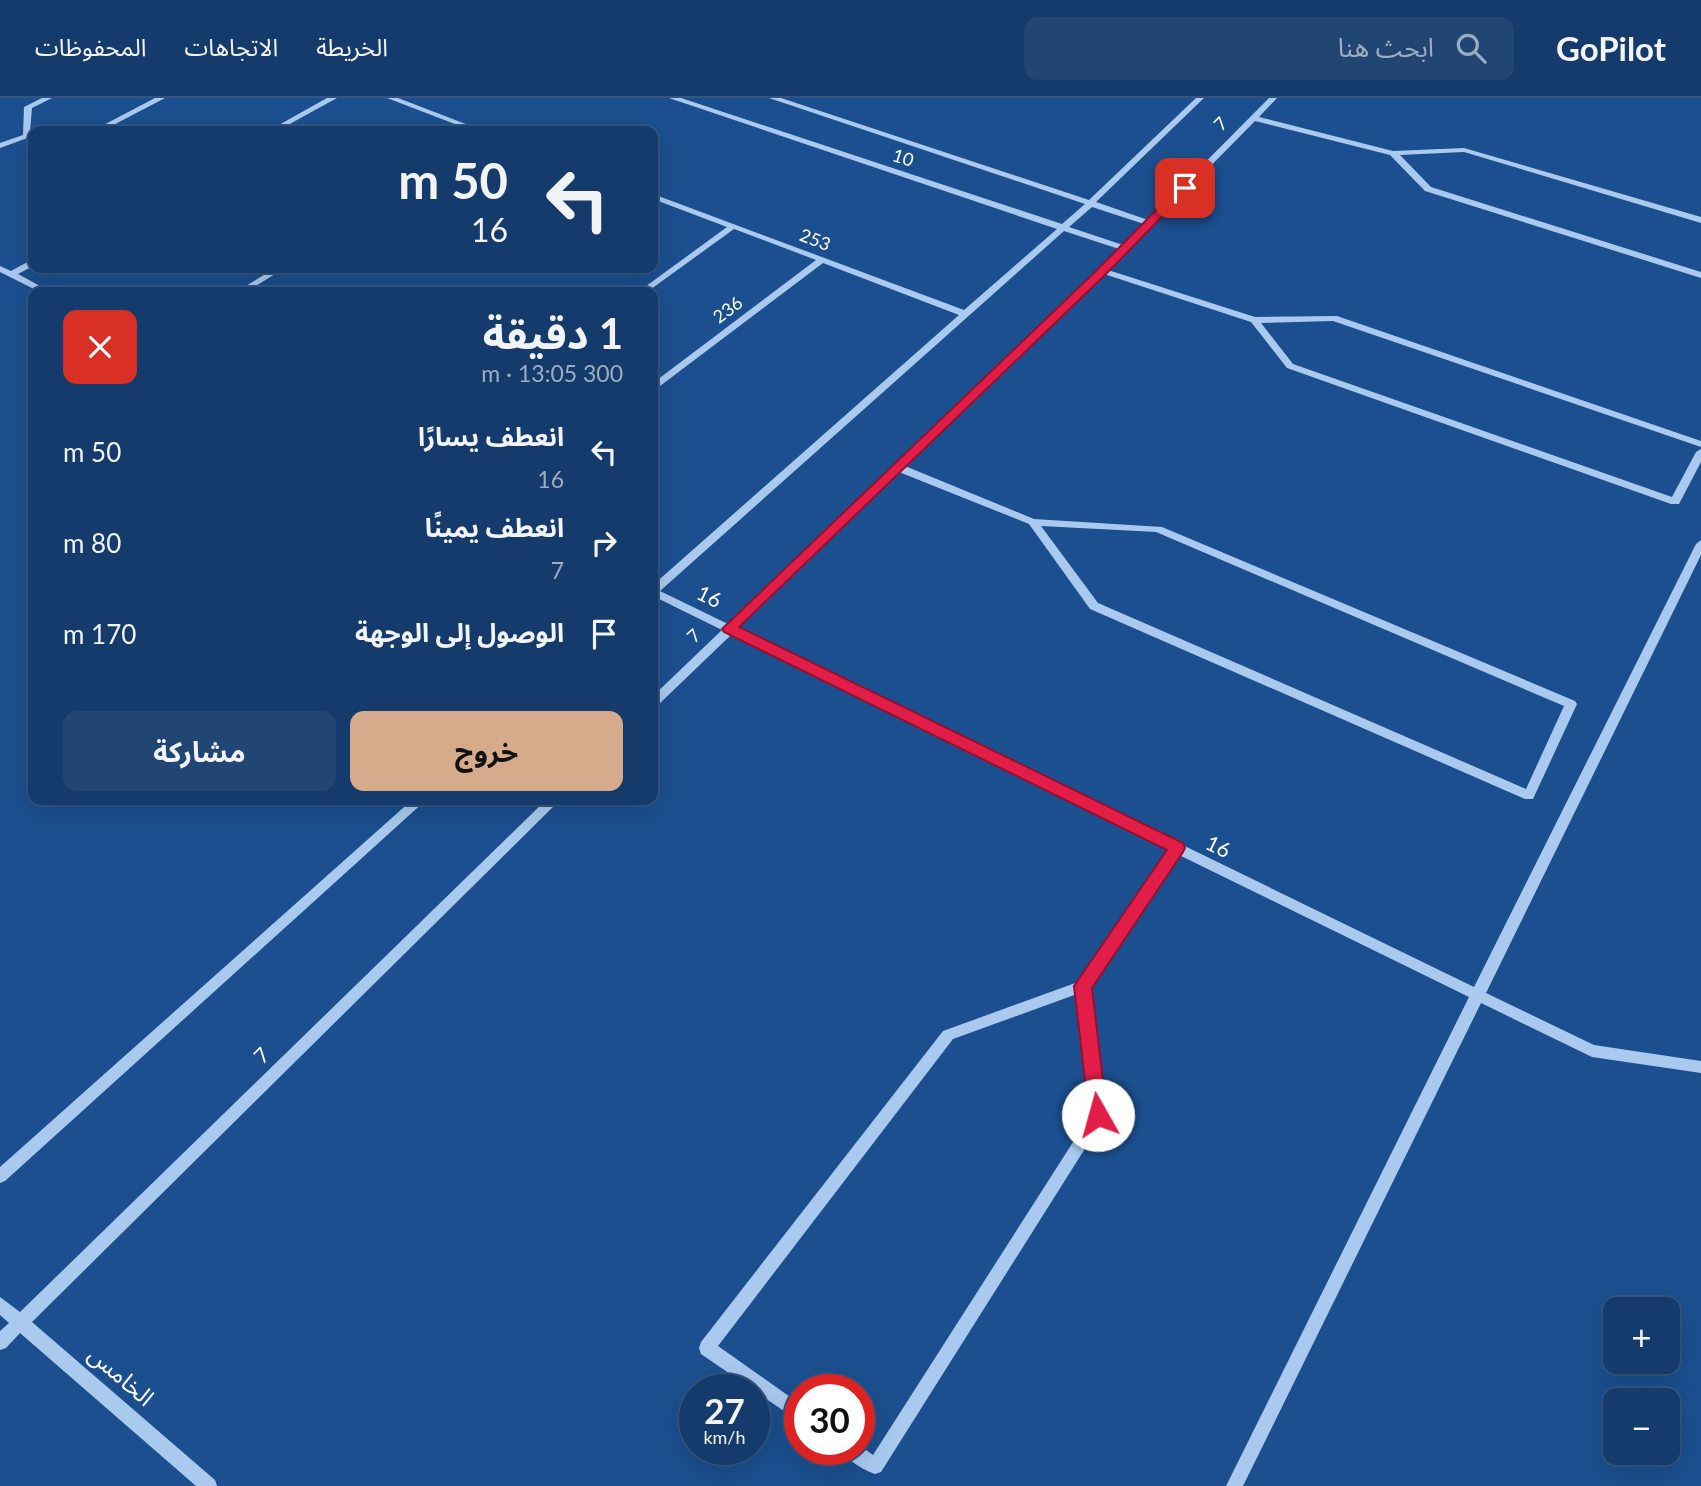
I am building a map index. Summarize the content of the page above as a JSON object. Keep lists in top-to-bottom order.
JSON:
{
  "streets": {
    "street": [
      "7",
      "10",
      "253",
      "236",
      "16",
      "الخامس"
    ]
  },
  "crossings": [
    ["7", "10"],
    ["7", "253"],
    ["7", "16"],
    ["7", "الخامس"],
    ["253", "236"]
  ],
  "page": {
    "header": "GoPilot",
    "search": "ابحث هنا",
    "nav": ["الخريطة", "الاتجاهات", "المحفوظات"],
    "turn": ["50 m", "16"],
    "heading": ["1 دقيقة", "300 m · 13:05"],
    "list": [
      {
        "name": "انعطف يسارًا",
        "note": "16",
        "value": "50 m"
      },
      {
        "name": "انعطف يمينًا",
        "note": "7",
        "value": "80 m"
      },
      {
        "name": "الوصول إلى الوجهة",
        "value": "170 m"
      }
    ],
    "buttons": ["خروج", "مشاركة"],
    "map_buttons": ["+", "−"],
    "speed": "27 km/h",
    "limit": "30"
  }
}
